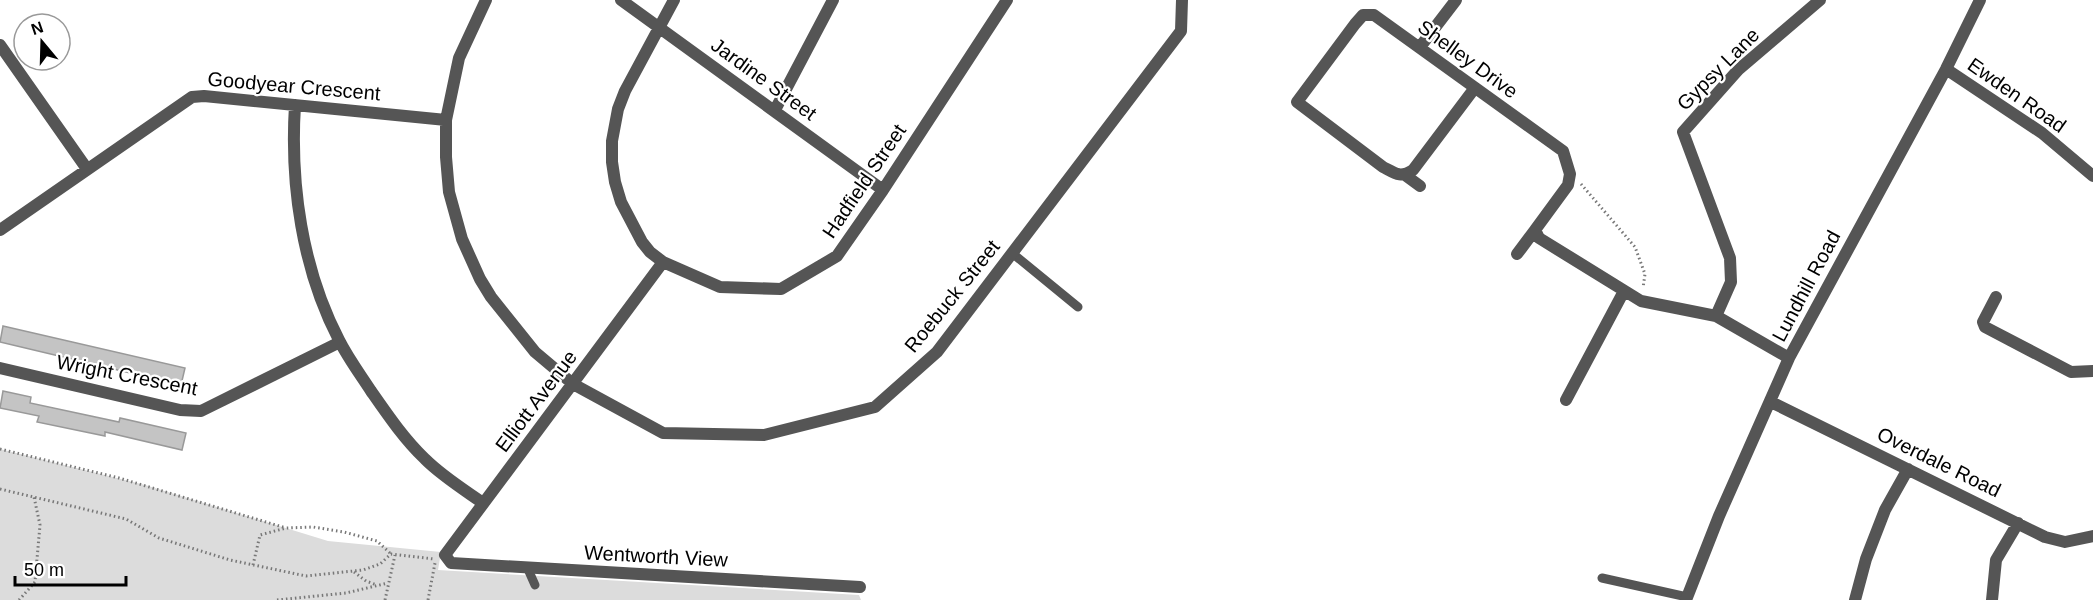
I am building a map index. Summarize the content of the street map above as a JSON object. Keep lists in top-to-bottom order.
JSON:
{
  "streets": {
    "street": [
      "Shelley Drive",
      "Gypsy Lane",
      "Jardine Street",
      "Goodyear Crescent",
      "Ewden Road",
      "Hadfield Street",
      "Lundhill Road",
      "Roebuck Street",
      "Wright Crescent",
      "Elliott Avenue",
      "Overdale Road",
      "Wentworth View"
    ]
  },
  "crossings": [
    ["Jardine Street", "Hadfield Street"],
    ["Goodyear Crescent", "Roebuck Street"],
    ["Ewden Road", "Lundhill Road"],
    ["Hadfield Street", "Elliott Avenue"],
    ["Lundhill Road", "Overdale Road"],
    ["Roebuck Street", "Elliott Avenue"],
    ["Elliott Avenue", "Wentworth View"]
  ],
  "scale_bar": "50 m",
  "north": "top"
}
